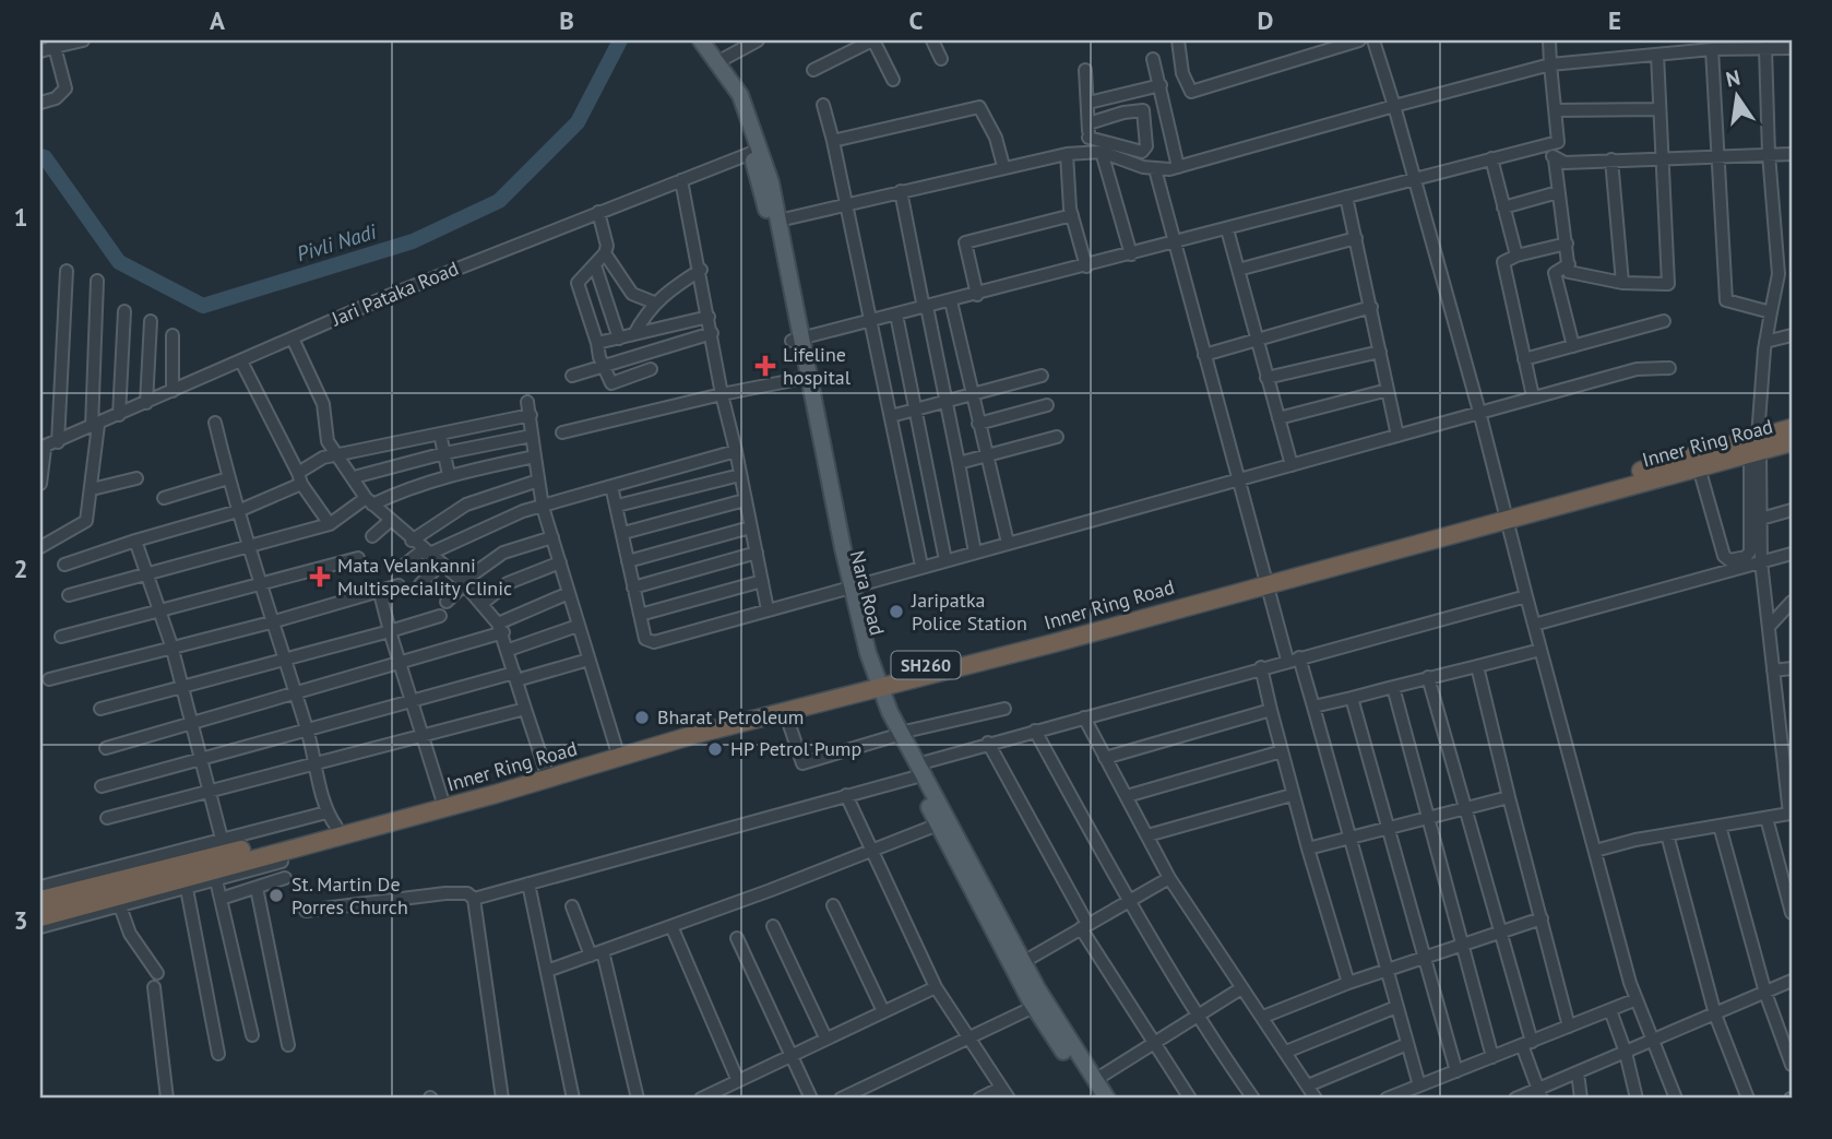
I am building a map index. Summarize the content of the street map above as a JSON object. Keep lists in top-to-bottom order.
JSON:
{
  "streets": {
    "highway": ["Inner Ring Road", "SH260"],
    "main road": ["Nara Road"],
    "street": ["Jari Pataka Road"]
  },
  "crossings": [
    ["Jari Pataka Road", "Nara Road"],
    ["Inner Ring Road", "Nara Road"]
  ],
  "water": ["Pivli Nadi"],
  "places": {
    "health": ["Lifeline hospital", "Mata Velankanni Multispeciality Clinic"],
    "other": [
      "Jaripatka Police Station",
      "Bharat Petroleum",
      "HP Petrol Pump",
      "St. Martin De Porres Church"
    ]
  },
  "north": "top",
  "grid": {
    "columns": [
      "A",
      "B",
      "C",
      "D",
      "E"
    ],
    "rows": ["1", "2", "3"]
  }
}
